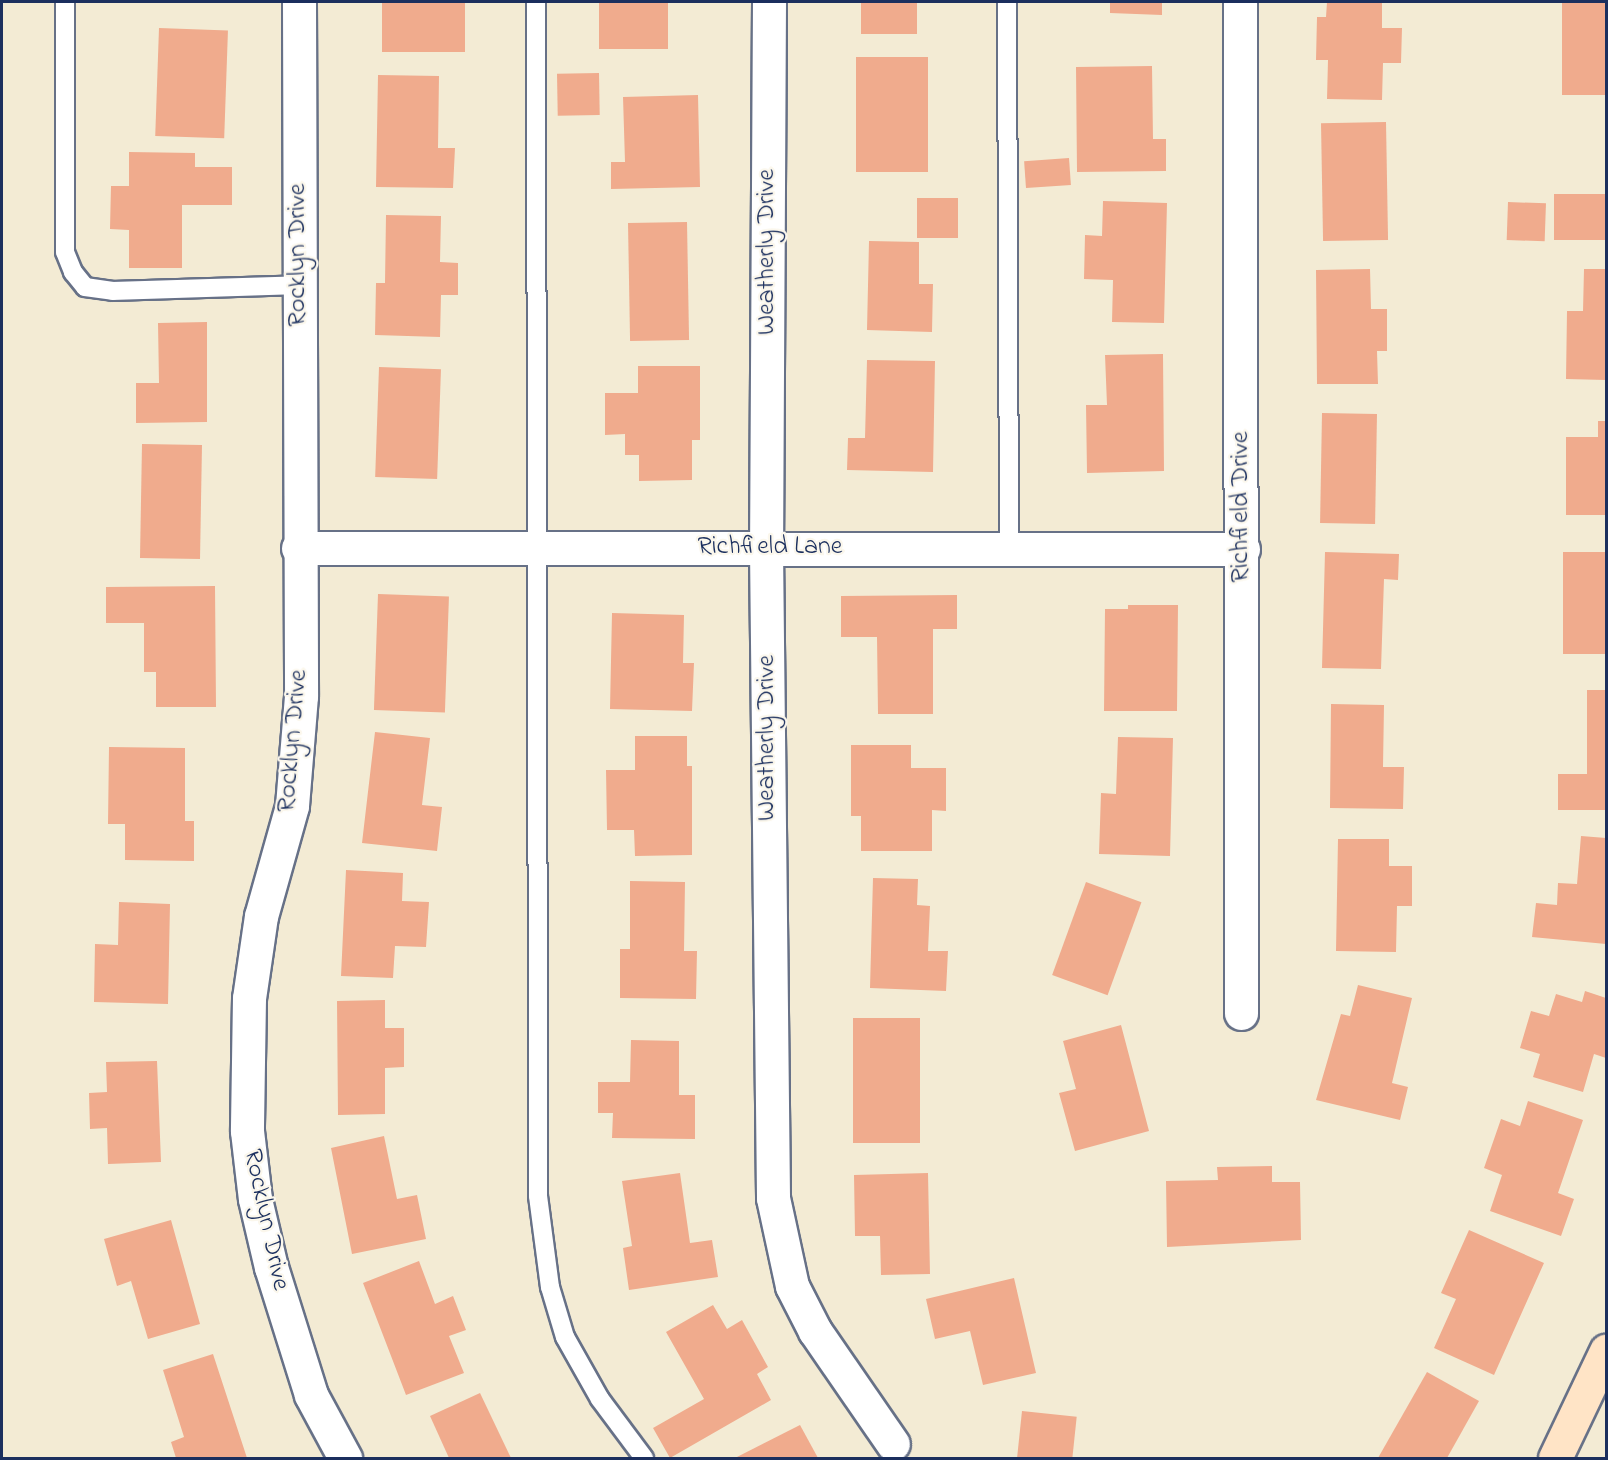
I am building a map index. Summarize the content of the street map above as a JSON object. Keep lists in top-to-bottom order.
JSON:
{
  "streets": {
    "street": [
      "Weatherly Drive",
      "Rocklyn Drive",
      "Richfield Drive",
      "Richfield Lane"
    ]
  },
  "crossings": [
    ["Weatherly Drive", "Richfield Lane"],
    ["Rocklyn Drive", "Richfield Lane"],
    ["Richfield Drive", "Richfield Lane"]
  ]
}
